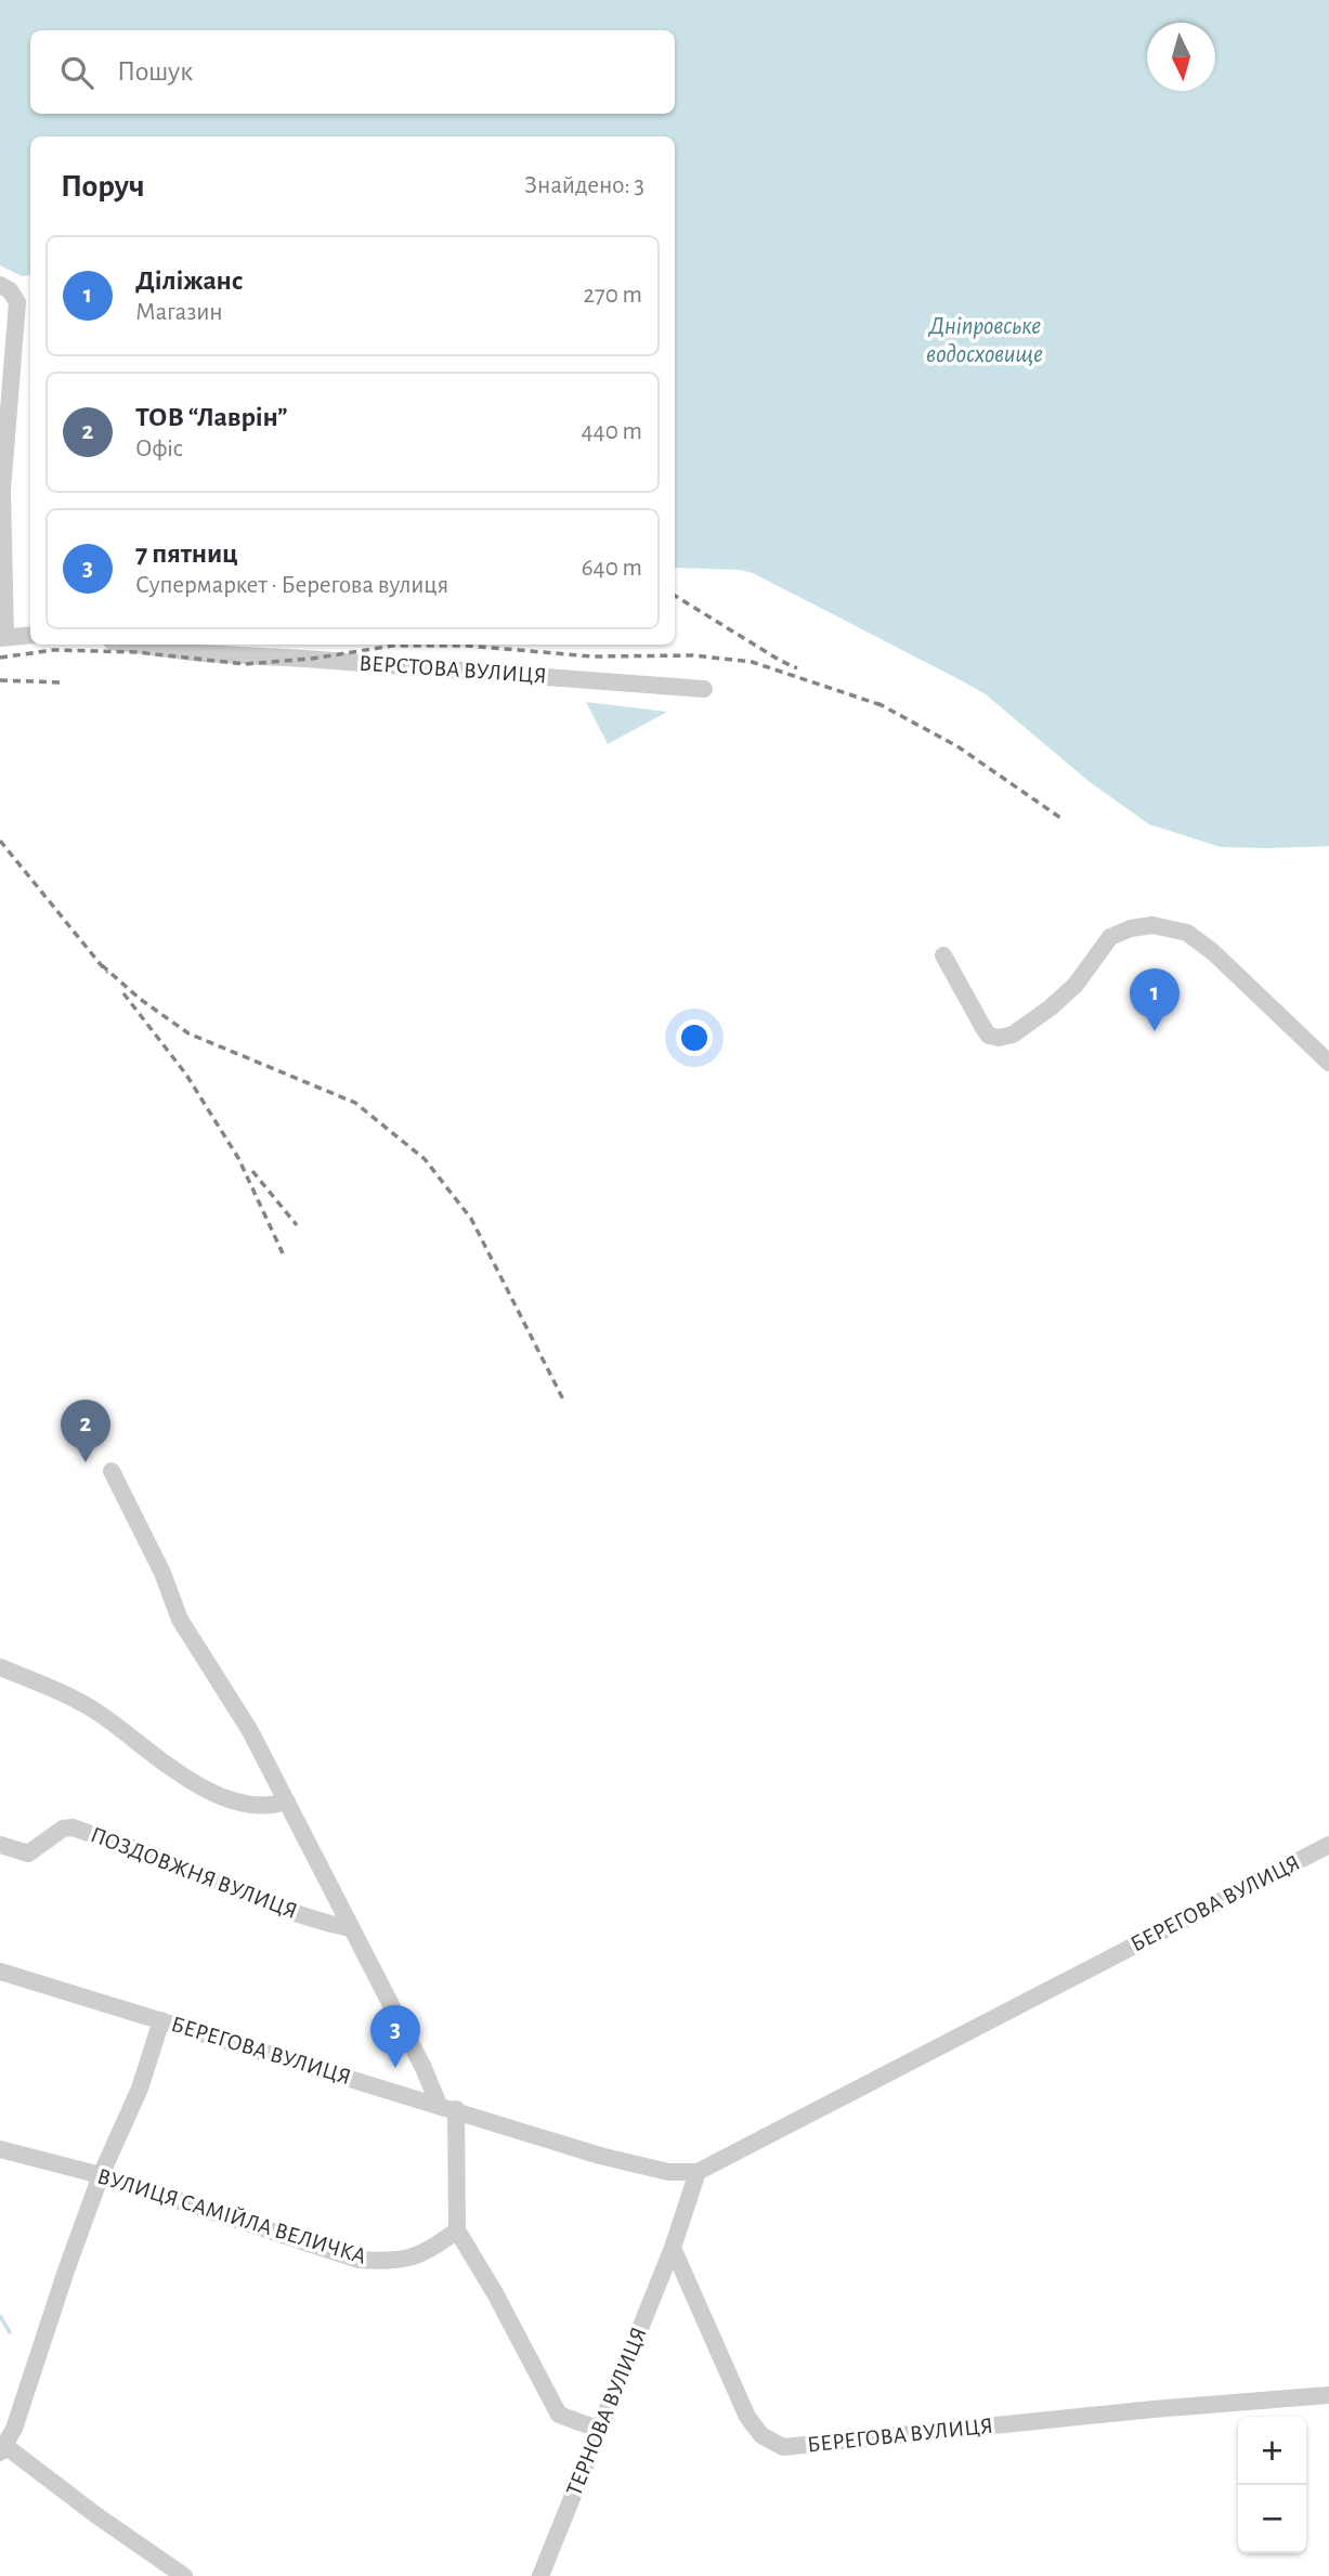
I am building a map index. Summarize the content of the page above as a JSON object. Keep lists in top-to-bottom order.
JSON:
{
  "streets": {
    "street": [
      "ВЕРСТОВА ВУЛИЦЯ",
      "ПОЗДОВЖНЯ ВУЛИЦЯ",
      "БЕРЕГОВА ВУЛИЦЯ",
      "ВУЛИЦЯ САМІЙЛА ВЕЛИЧКА",
      "ТЕРНОВА ВУЛИЦЯ"
    ]
  },
  "crossings": [
    ["БЕРЕГОВА ВУЛИЦЯ", "ТЕРНОВА ВУЛИЦЯ"]
  ],
  "water": ["Дніпровське водосховище"],
  "north": "bottom",
  "page": {
    "search": "Пошук",
    "heading": ["Поруч", "Знайдено: 3"],
    "list": [
      {
        "mark": "1",
        "name": "Діліжанс",
        "note": "Магазин",
        "value": "270 m"
      },
      {
        "mark": "2",
        "name": "ТОВ “Лаврін”",
        "note": "Офіс",
        "value": "440 m"
      },
      {
        "mark": "3",
        "name": "7 пятниц",
        "note": "Супермаркет · Берегова вулиця",
        "value": "640 m"
      }
    ],
    "pins": ["1", "2", "3"],
    "map_buttons": ["+", "−"]
  }
}
